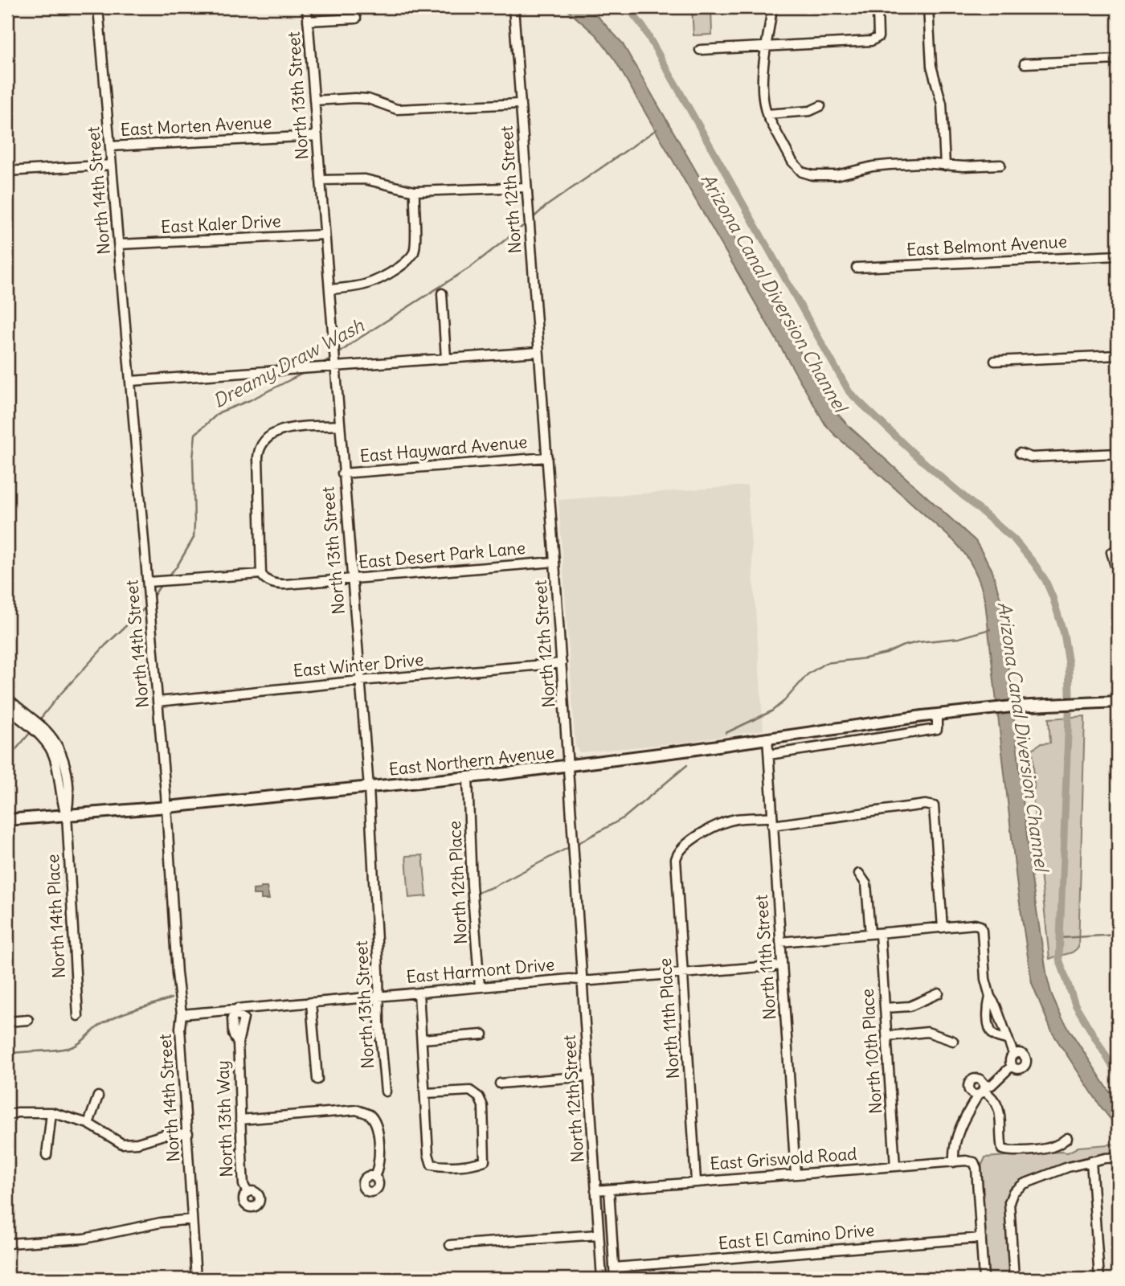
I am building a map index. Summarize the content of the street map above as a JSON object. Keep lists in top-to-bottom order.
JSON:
{
  "streets": {
    "main road": ["East Northern Avenue"],
    "street": [
      "North 13th Street",
      "East Morten Avenue",
      "North 12th Street",
      "North 14th Street",
      "East Kaler Drive",
      "East Belmont Avenue",
      "East Hayward Avenue",
      "East Desert Park Lane",
      "East Winter Drive",
      "North 12th Place",
      "North 14th Place",
      "North 11th Street",
      "East Harmont Drive",
      "North 11th Place",
      "North 10th Place",
      "North 13th Way",
      "East Griswold Road",
      "East El Camino Drive"
    ]
  },
  "crossings": [
    ["North 13th Street", "East Morten Avenue"],
    ["North 13th Street", "East Kaler Drive"],
    ["North 13th Street", "East Hayward Avenue"],
    ["North 13th Street", "East Desert Park Lane"],
    ["North 13th Street", "East Winter Drive"],
    ["North 13th Street", "East Northern Avenue"],
    ["North 13th Street", "East Harmont Drive"],
    ["East Morten Avenue", "North 14th Street"],
    ["North 12th Street", "East Hayward Avenue"],
    ["North 12th Street", "East Desert Park Lane"],
    ["North 12th Street", "East Winter Drive"],
    ["North 12th Street", "East Northern Avenue"],
    ["North 12th Street", "East Harmont Drive"],
    ["North 12th Street", "East Griswold Road"],
    ["North 14th Street", "East Kaler Drive"],
    ["North 14th Street", "East Desert Park Lane"],
    ["North 14th Street", "East Winter Drive"],
    ["North 14th Street", "East Northern Avenue"],
    ["North 14th Street", "East Harmont Drive"],
    ["East Northern Avenue", "North 12th Place"],
    ["East Northern Avenue", "North 14th Place"],
    ["East Northern Avenue", "North 11th Street"],
    ["North 12th Place", "East Harmont Drive"],
    ["North 11th Street", "East Harmont Drive"],
    ["North 11th Street", "North 11th Place"],
    ["North 11th Street", "East Griswold Road"],
    ["East Harmont Drive", "North 11th Place"],
    ["East Harmont Drive", "North 13th Way"],
    ["North 11th Place", "East Griswold Road"],
    ["North 10th Place", "East Griswold Road"],
    ["East Griswold Road", "East El Camino Drive"]
  ],
  "water": ["Arizona Canal Diversion Channel", "Dreamy Draw Wash"]
}
